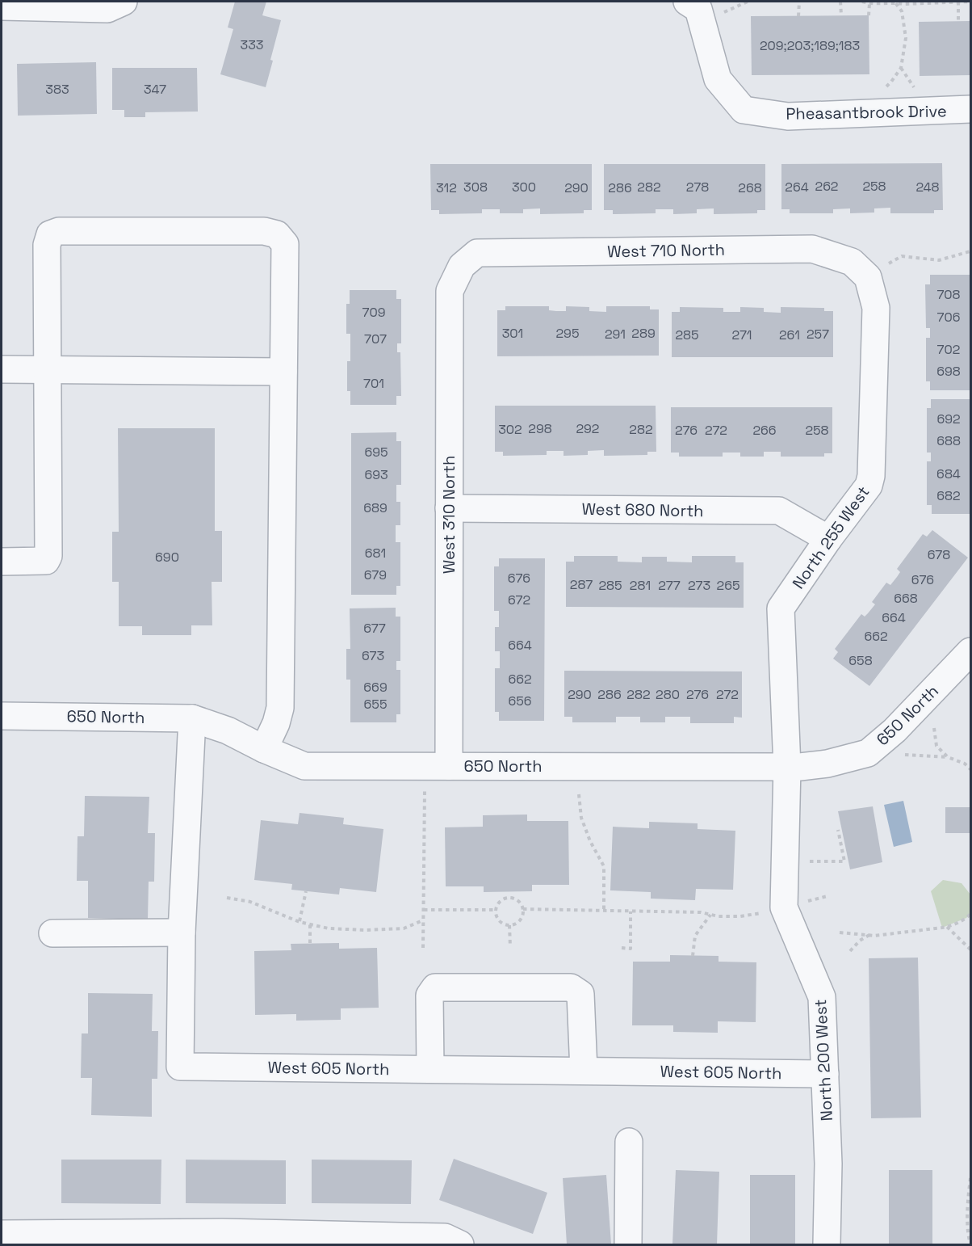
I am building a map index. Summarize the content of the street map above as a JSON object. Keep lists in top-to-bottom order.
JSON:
{
  "streets": {
    "street": [
      "Pheasantbrook Drive",
      "West 710 North",
      "West 680 North",
      "West 310 North",
      "North 255 West",
      "650 North",
      "North 200 West",
      "West 605 North"
    ]
  },
  "crossings": [
    ["West 710 North", "West 310 North"],
    ["West 710 North", "North 255 West"],
    ["West 680 North", "West 310 North"],
    ["West 680 North", "North 255 West"],
    ["West 310 North", "650 North"],
    ["North 255 West", "650 North"],
    ["North 255 West", "North 200 West"],
    ["650 North", "North 200 West"],
    ["650 North", "West 605 North"],
    ["North 200 West", "West 605 North"]
  ],
  "house_numbers": [
    "333",
    "209;203;189;183",
    "383",
    "347",
    "262",
    "258",
    "308",
    "300",
    "282",
    "278",
    "264",
    "248",
    "312",
    "290",
    "286",
    "268",
    "708",
    "709",
    "706",
    "301",
    "295",
    "289",
    "291",
    "257",
    "285",
    "271",
    "261",
    "707",
    "702",
    "698",
    "701",
    "692",
    "298",
    "292",
    "302",
    "282",
    "276",
    "272",
    "266",
    "258",
    "688",
    "695",
    "684",
    "693",
    "682",
    "689",
    "681",
    "678",
    "690",
    "679",
    "676",
    "676",
    "287",
    "285",
    "281",
    "277",
    "273",
    "265",
    "668",
    "672",
    "664",
    "677",
    "662",
    "664",
    "673",
    "658",
    "662",
    "669",
    "290",
    "286",
    "282",
    "280",
    "276",
    "272",
    "656",
    "655"
  ]
}
